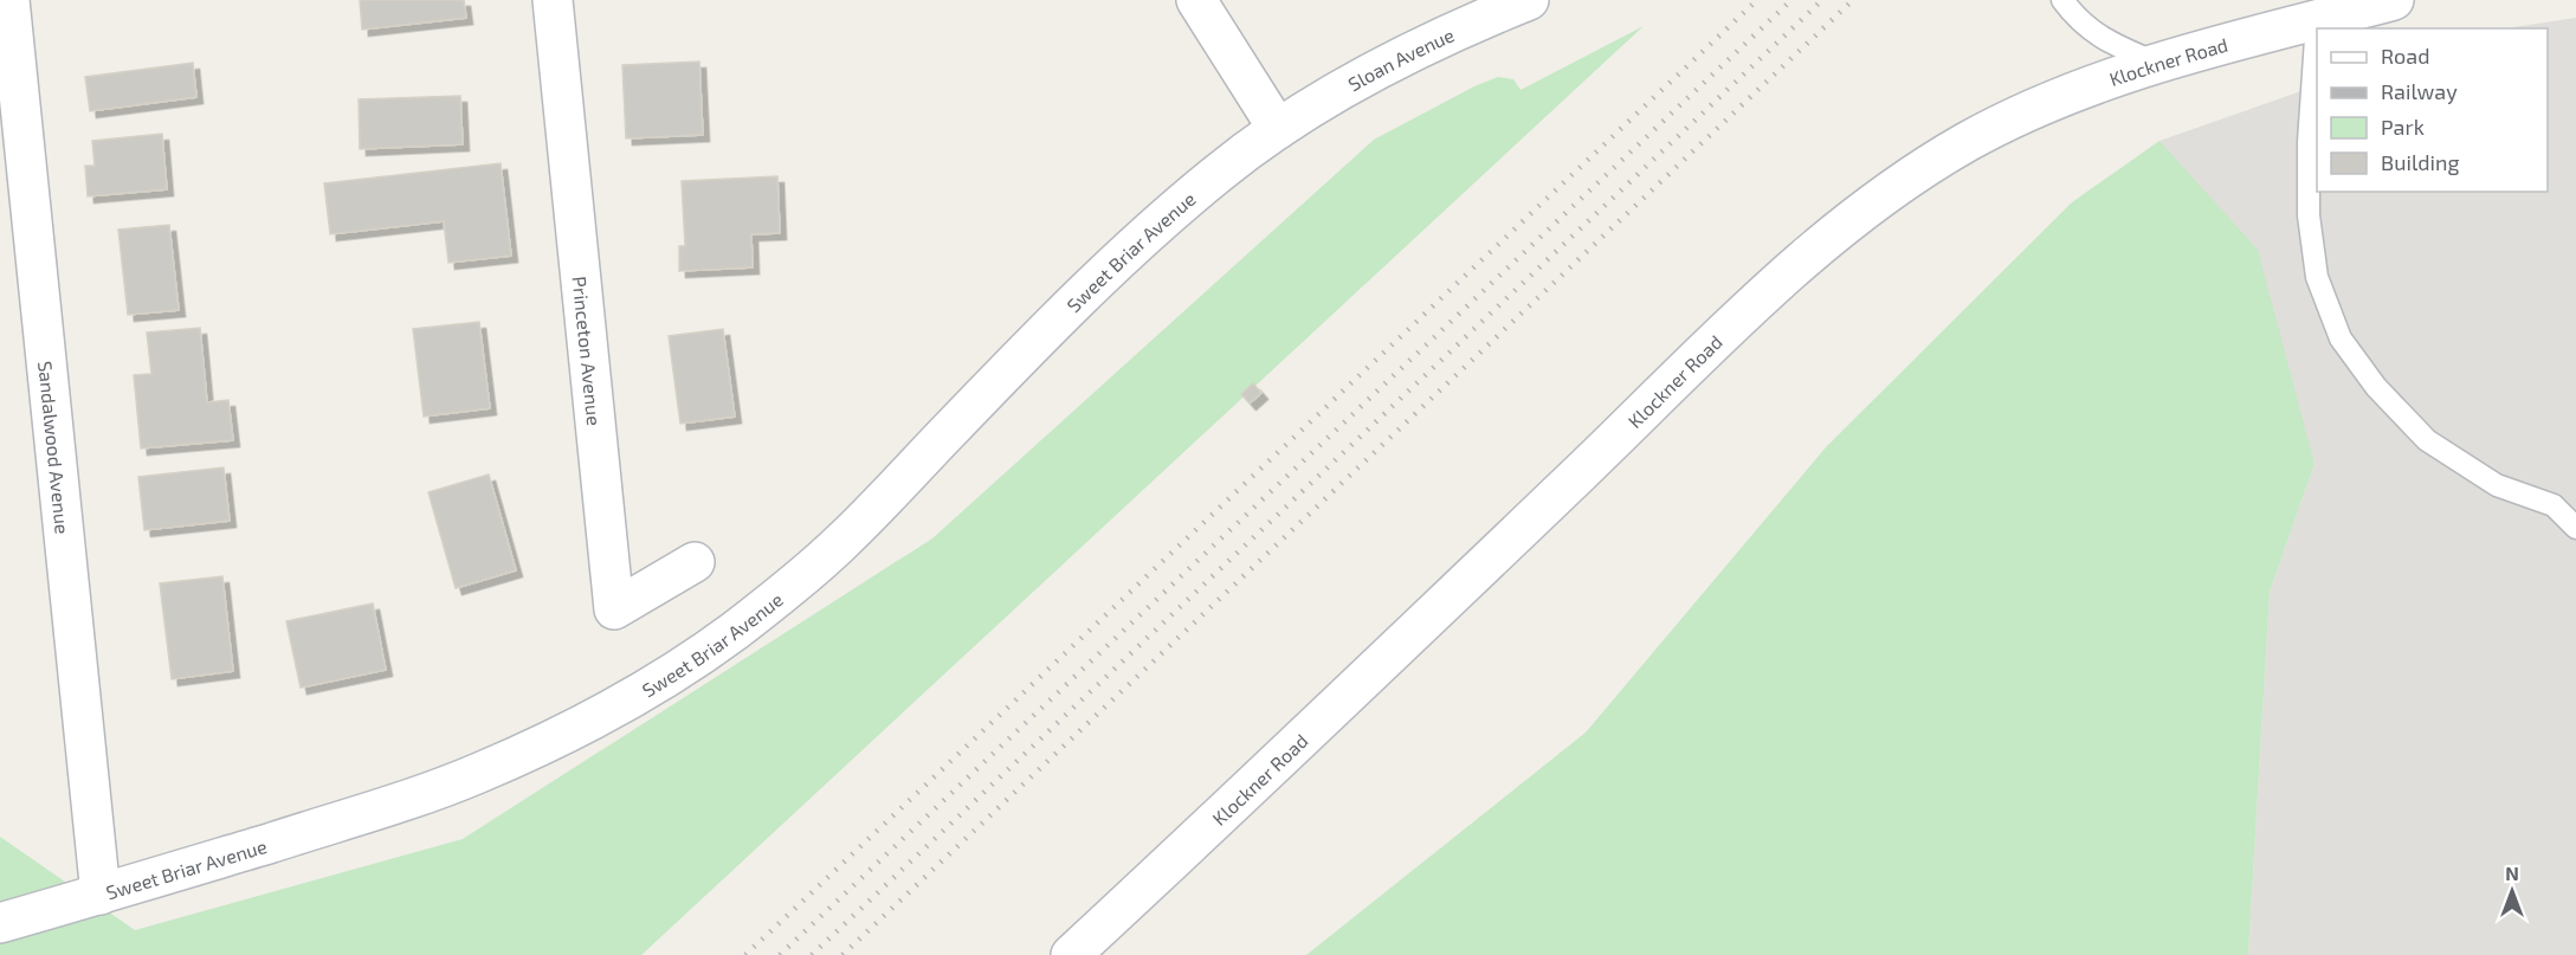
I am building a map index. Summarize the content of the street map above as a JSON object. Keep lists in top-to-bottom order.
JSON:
{
  "streets": {
    "main road": [
      "Sloan Avenue",
      "Klockner Road",
      "Sweet Briar Avenue",
      "Princeton Avenue",
      "Sandalwood Avenue"
    ]
  },
  "crossings": [
    ["Sloan Avenue", "Sweet Briar Avenue"],
    ["Sweet Briar Avenue", "Sandalwood Avenue"]
  ],
  "legend": [
    "Road",
    "Railway",
    "Park",
    "Building"
  ],
  "north": "top"
}
